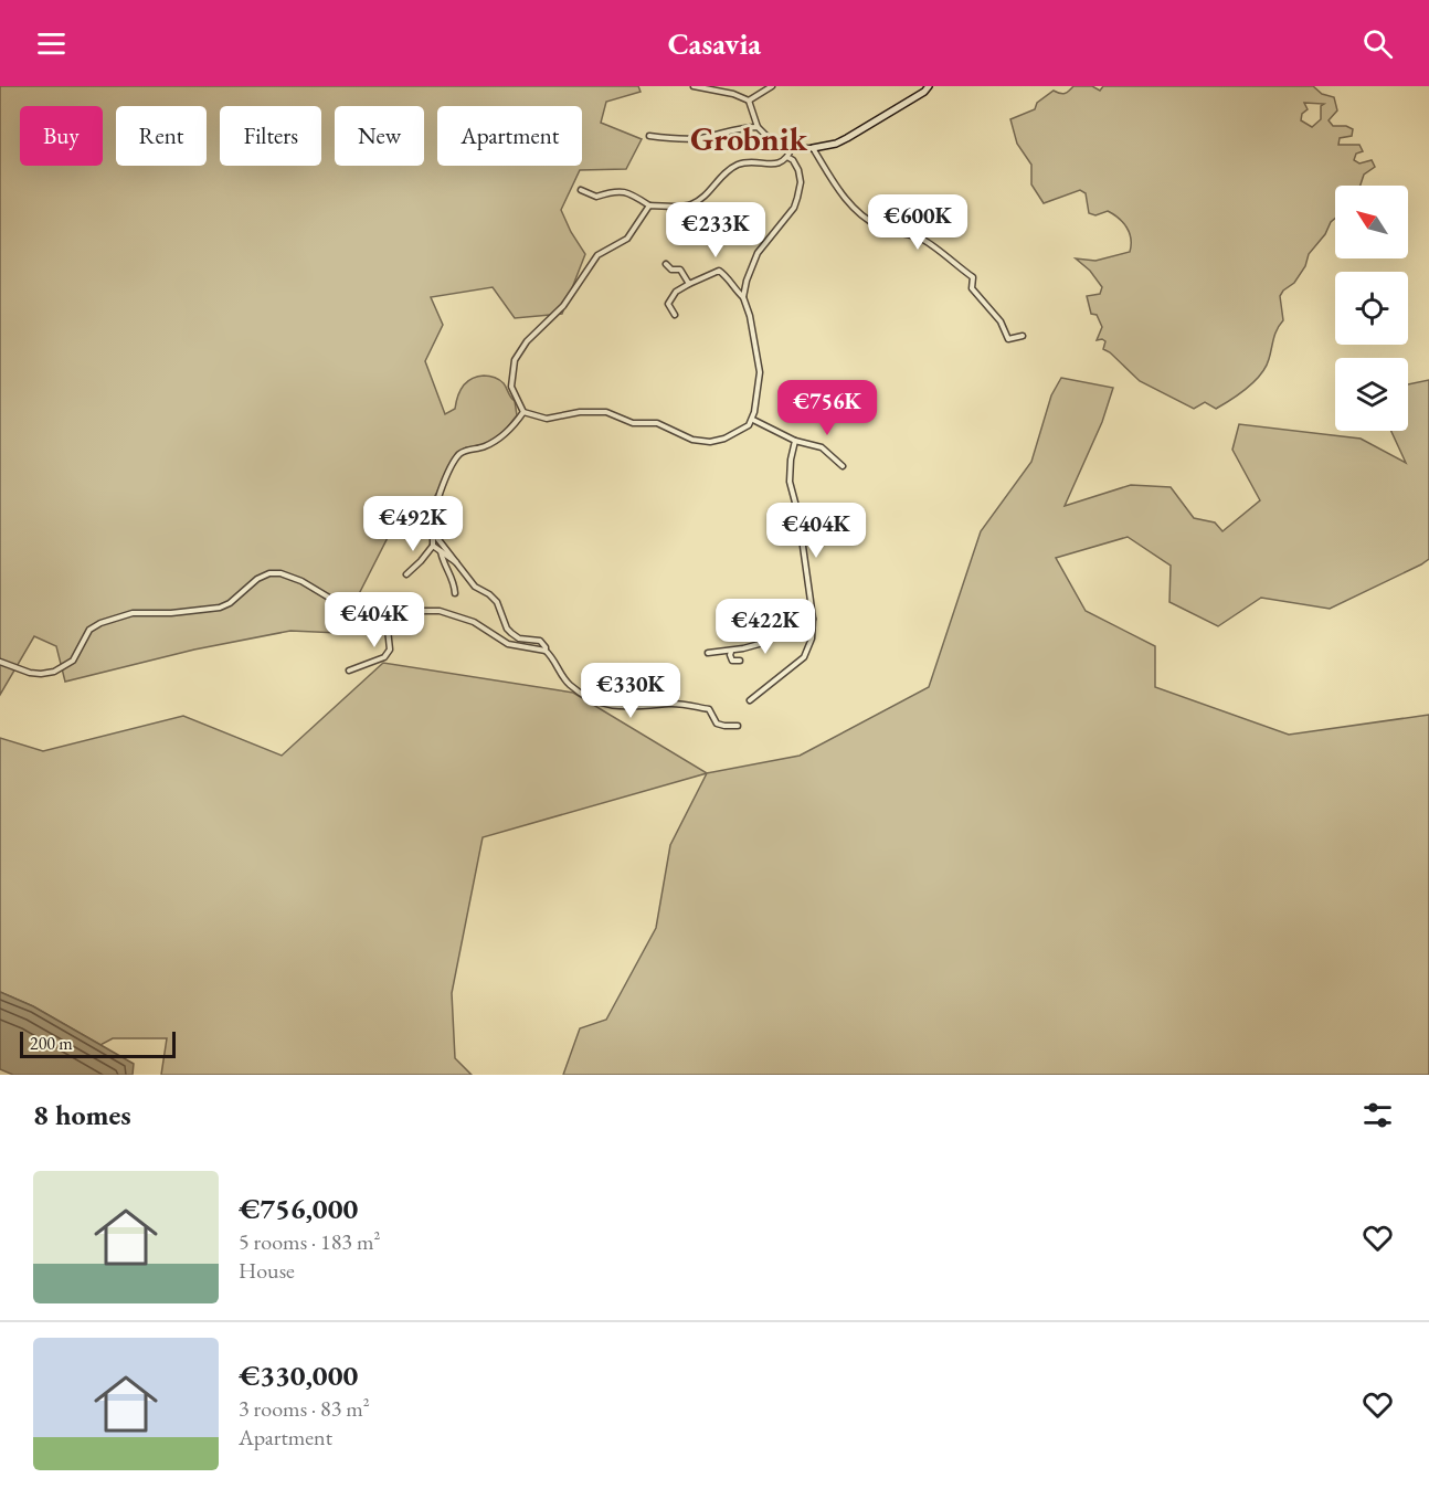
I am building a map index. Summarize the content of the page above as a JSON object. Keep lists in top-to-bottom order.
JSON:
{
  "districts": ["Grobnik"],
  "scale_bar": "200 m",
  "north": "top left",
  "page": {
    "header": "Casavia",
    "chip": [
      "Buy",
      "Rent",
      "Filters",
      "New",
      "Apartment"
    ],
    "price": [
      "€600K",
      "€233K",
      "€756K",
      "€492K",
      "€404K",
      "€404K",
      "€422K",
      "€330K"
    ],
    "scale": "200 m",
    "heading": "8 homes",
    "list": [
      {
        "name": "€756,000",
        "note": "5 rooms · 183 m² · House"
      },
      {
        "name": "€330,000",
        "note": "3 rooms · 83 m² · Apartment"
      }
    ]
  }
}
